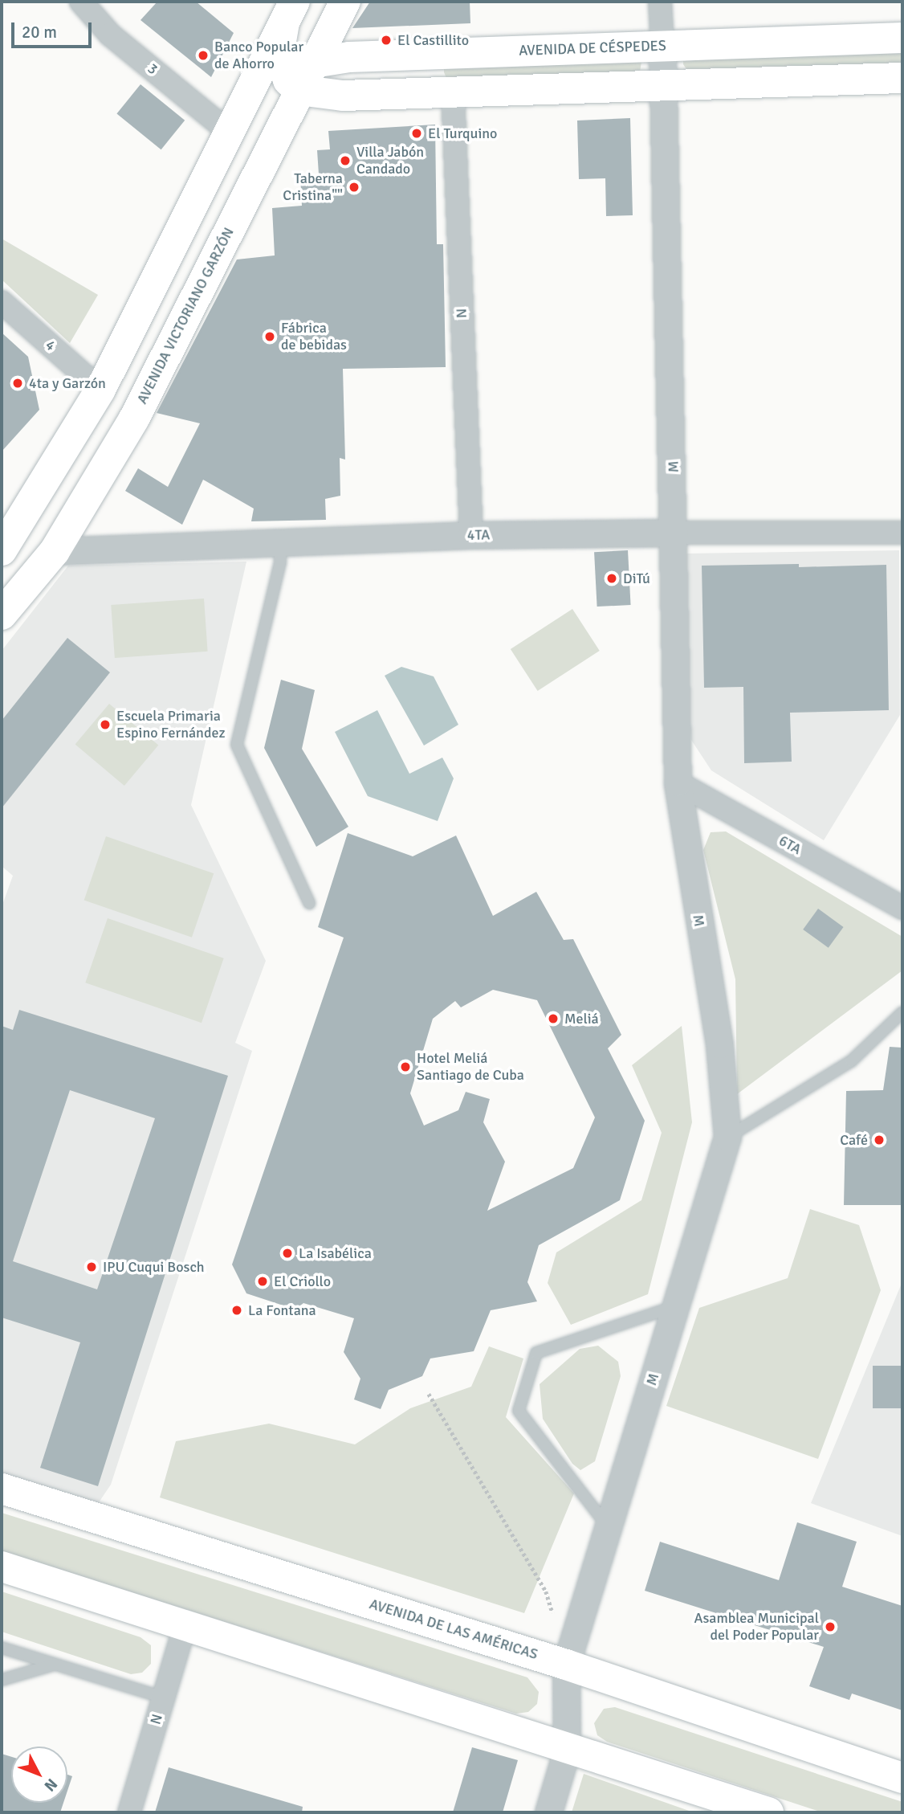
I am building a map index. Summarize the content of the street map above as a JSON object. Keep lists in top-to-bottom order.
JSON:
{
  "streets": {
    "main road": ["AVENIDA DE CÉSPEDES", "AVENIDA VICTORIANO GARZÓN", "AVENIDA DE LAS AMÉRICAS"],
    "street": [
      "3",
      "N",
      "4",
      "M",
      "4TA",
      "6TA"
    ]
  },
  "crossings": [
    ["AVENIDA DE CÉSPEDES", "AVENIDA VICTORIANO GARZÓN"],
    ["AVENIDA DE CÉSPEDES", "M"],
    ["N", "4TA"],
    ["AVENIDA VICTORIANO GARZÓN", "4TA"],
    ["M", "4TA"],
    ["M", "6TA"],
    ["M", "AVENIDA DE LAS AMÉRICAS"]
  ],
  "places": [
    "El Castillito",
    "Banco Popular de Ahorro",
    "El Turquino",
    "Villa Jabón Candado",
    "Taberna Cristina\"\"",
    "Fábrica de bebidas",
    "4ta y Garzón",
    "DiTú",
    "Escuela Primaria Espino Fernández",
    "Meliá",
    "Hotel Meliá Santiago de Cuba",
    "Café",
    "La Isabélica",
    "IPU Cuqui Bosch",
    "El Criollo",
    "La Fontana",
    "Asamblea Municipal del Poder Popular"
  ],
  "scale_bar": "20 m",
  "north": "bottom right"
}
